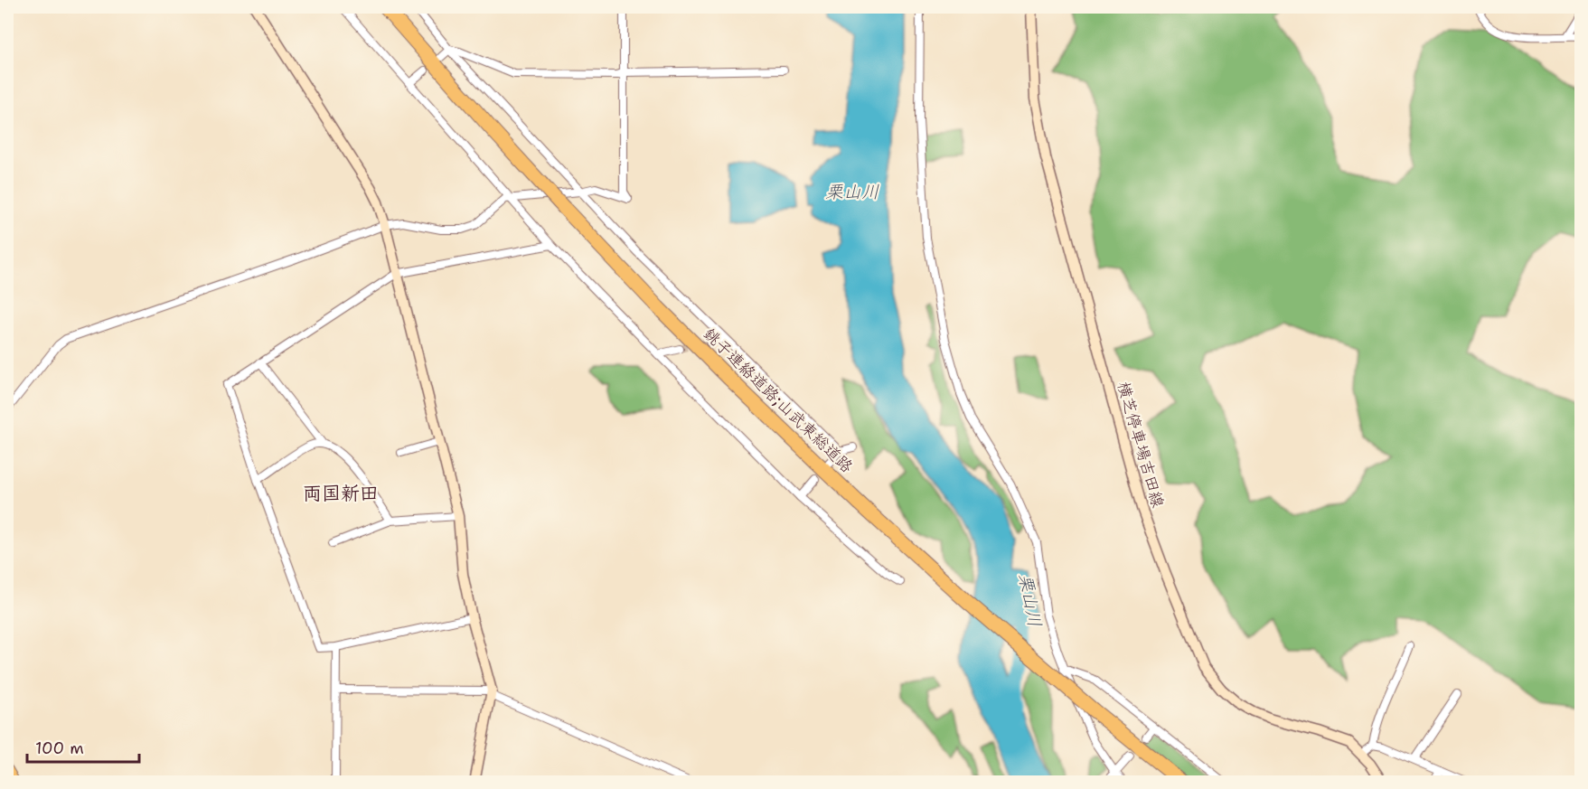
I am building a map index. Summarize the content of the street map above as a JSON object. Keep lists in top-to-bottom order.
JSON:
{
  "streets": {
    "highway": ["銚子連絡道路;山武東総道路"],
    "main road": ["横芝停車場吉田線"]
  },
  "districts": ["両国新田"],
  "water": ["栗山川"],
  "scale_bar": "100 m"
}
